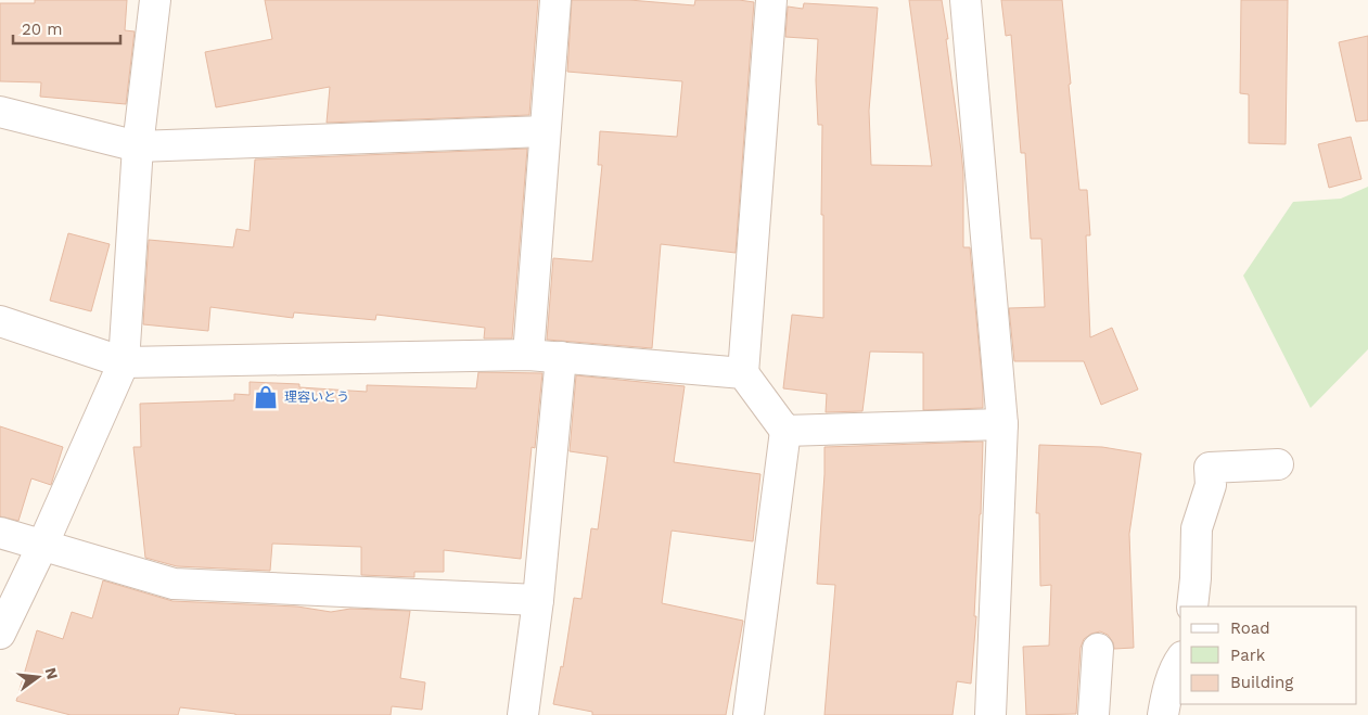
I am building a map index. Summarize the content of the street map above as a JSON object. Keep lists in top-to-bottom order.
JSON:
{
  "places": {
    "shop": ["理容いとう"]
  },
  "legend": ["Road", "Park", "Building"],
  "scale_bar": "20 m",
  "north": "right"
}
